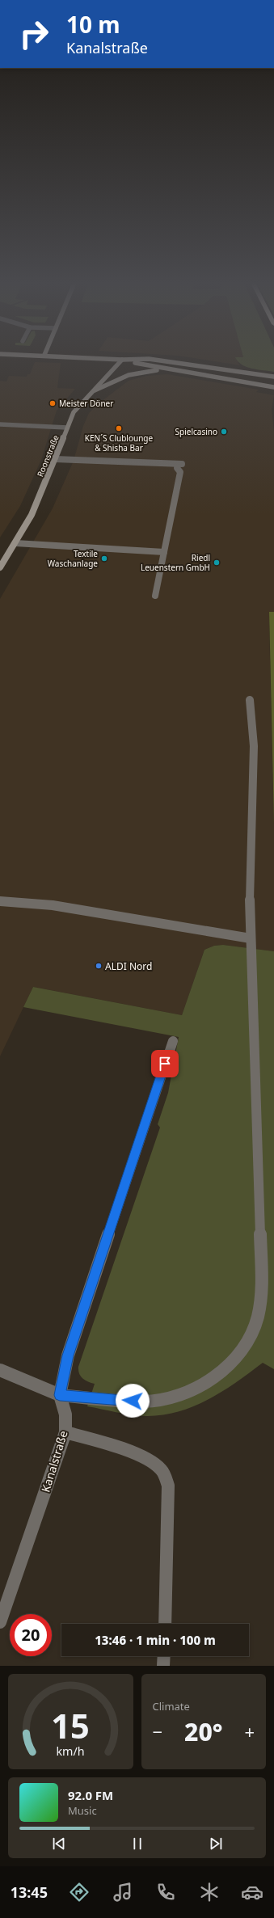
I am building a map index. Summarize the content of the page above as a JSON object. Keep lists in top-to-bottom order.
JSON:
{
  "streets": {
    "street": ["Roonstraße", "Kanalstraße"]
  },
  "places": [
    "Meister Döner",
    "KEN´S Clublounge & Shisha Bar",
    "Spielcasino",
    "Textile Waschanlage",
    "Riedl Leuenstern GmbH",
    "ALDI Nord"
  ],
  "page": {
    "turn": ["10 m", "Kanalstraße"],
    "limit": "20",
    "trip": "13:46 · 1 min · 100 m",
    "tile": "Climate",
    "heat": ["−", "20°", "+"],
    "song": ["92.0 FM", "Music"],
    "tabs": "13:45",
    "gauge": ["15", "km/h"]
  }
}
